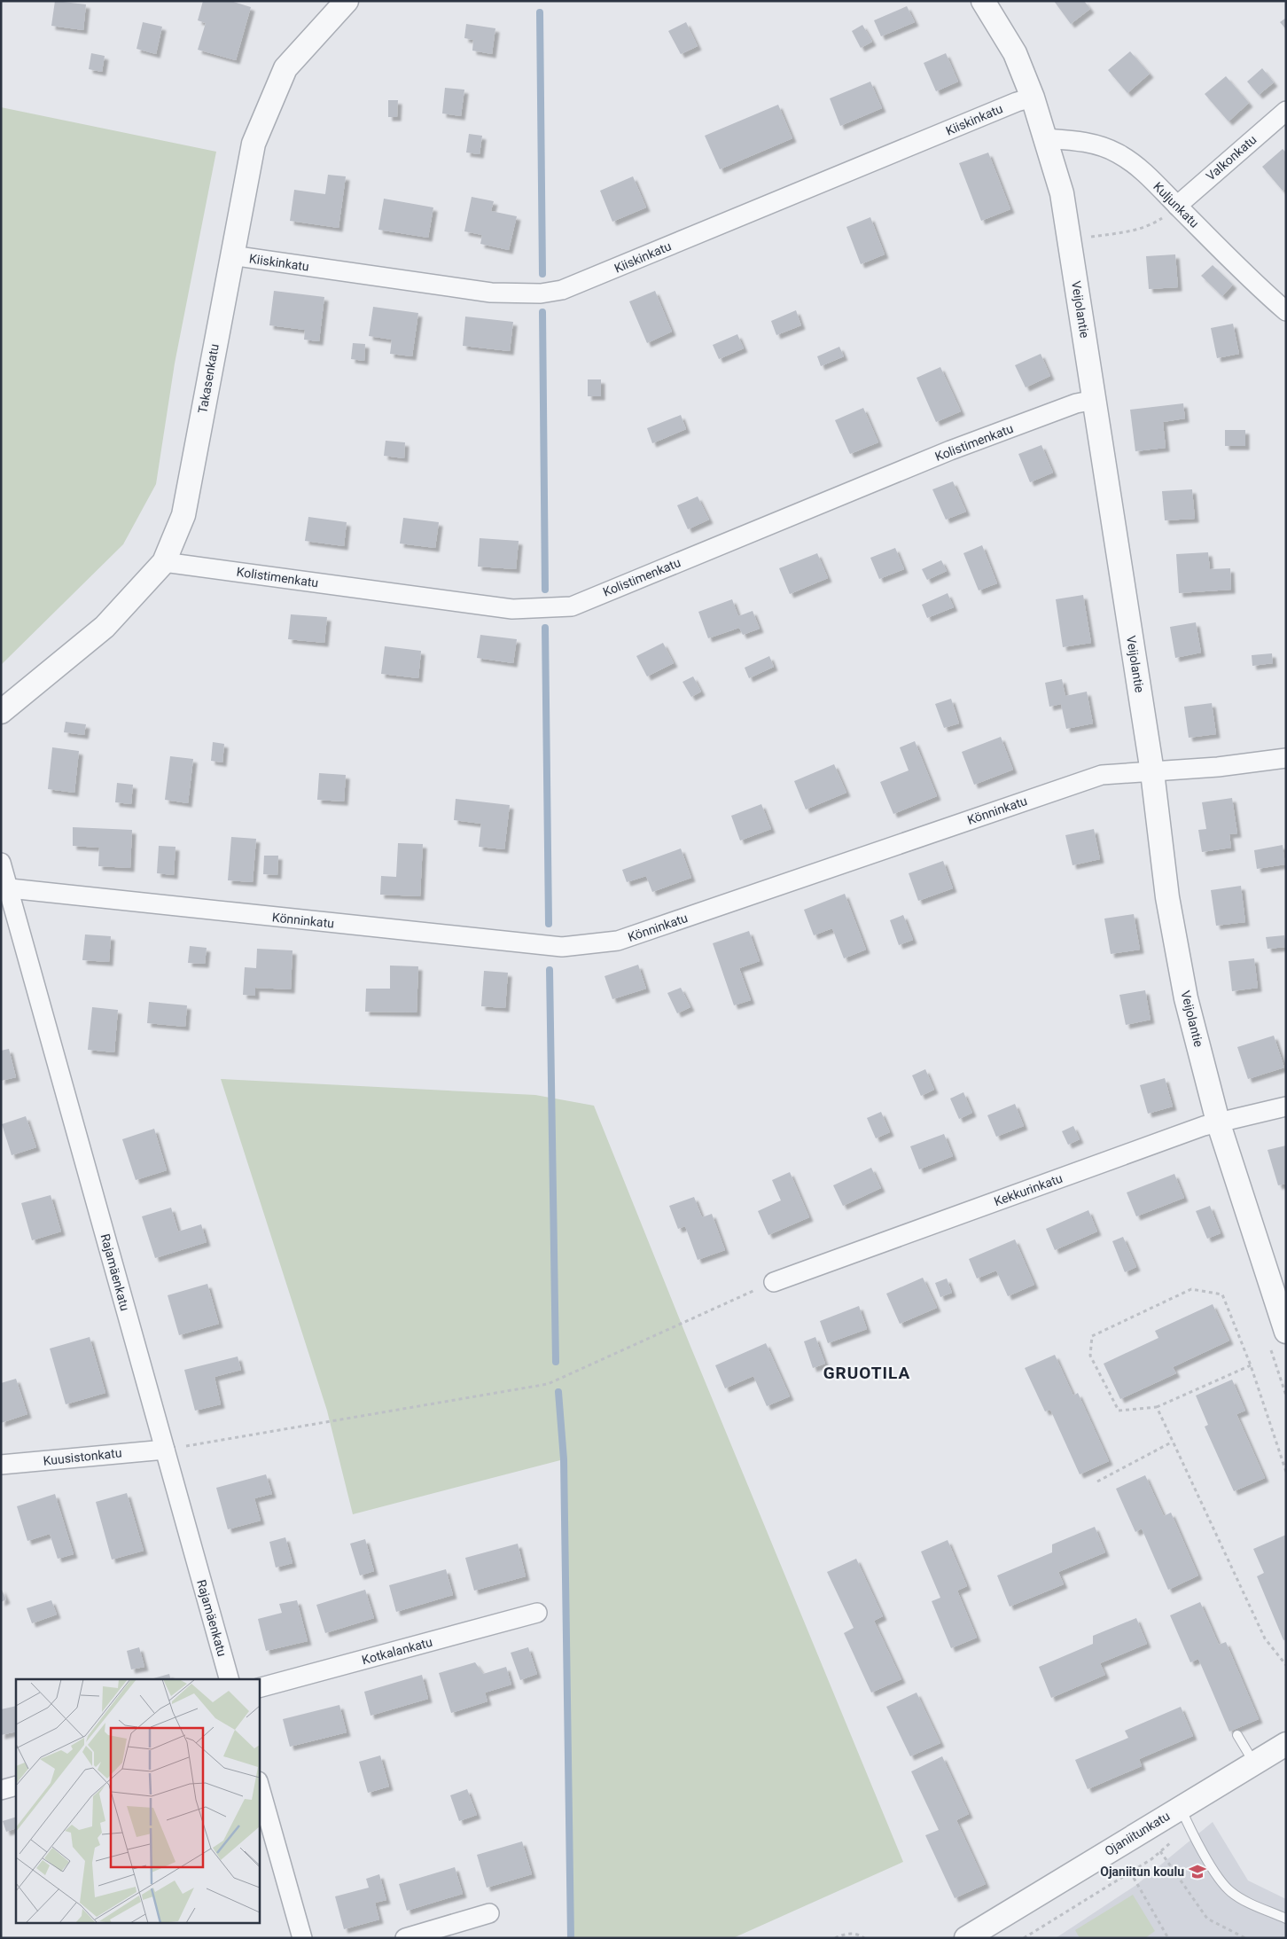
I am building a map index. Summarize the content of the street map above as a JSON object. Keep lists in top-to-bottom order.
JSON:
{
  "streets": {
    "street": [
      "Kiiskinkatu",
      "Valkonkatu",
      "Kuljunkatu",
      "Veijolantie",
      "Takasenkatu",
      "Kolistimenkatu",
      "Könninkatu",
      "Kekkurinkatu",
      "Rajamäenkatu",
      "Kuusistonkatu",
      "Kotkalankatu",
      "Ojaniitunkatu"
    ]
  },
  "crossings": [
    ["Kiiskinkatu", "Veijolantie"],
    ["Kiiskinkatu", "Takasenkatu"],
    ["Valkonkatu", "Kuljunkatu"],
    ["Kuljunkatu", "Veijolantie"],
    ["Veijolantie", "Kolistimenkatu"],
    ["Veijolantie", "Könninkatu"],
    ["Veijolantie", "Kekkurinkatu"],
    ["Takasenkatu", "Kolistimenkatu"],
    ["Könninkatu", "Rajamäenkatu"],
    ["Rajamäenkatu", "Kuusistonkatu"]
  ],
  "districts": ["GRUOTILA"],
  "places": {
    "school or university": ["Ojaniitun koulu"]
  }
}
